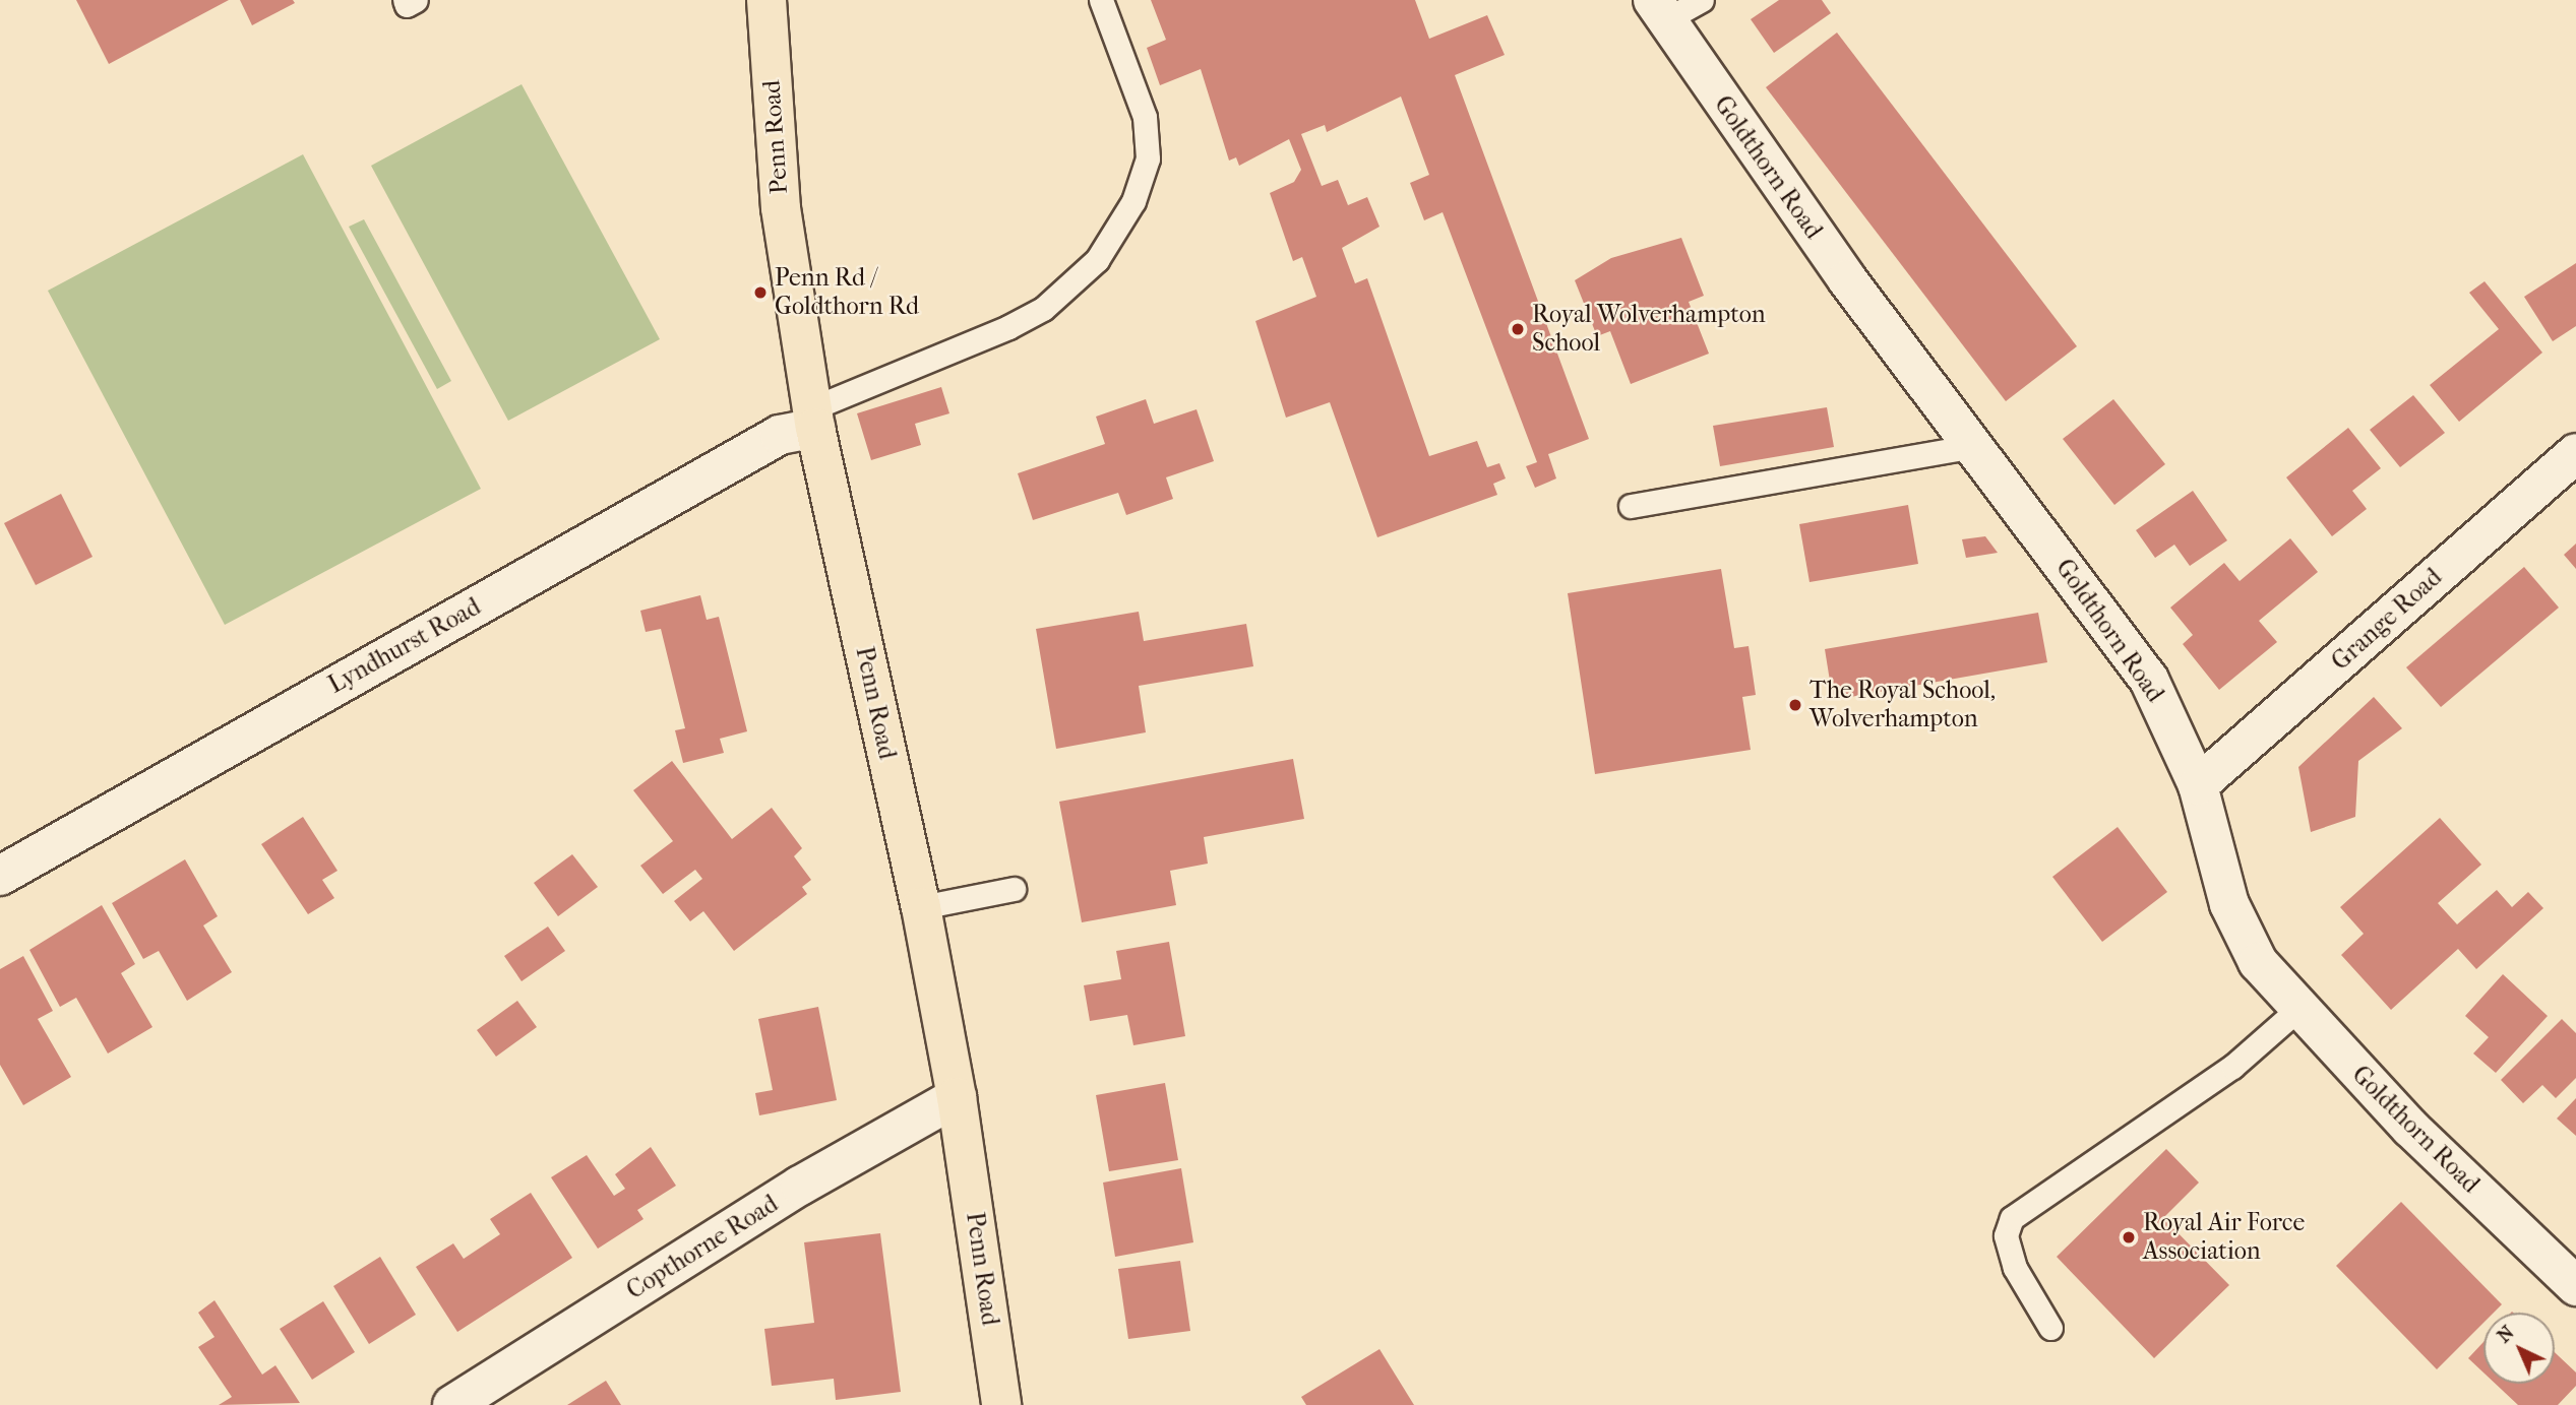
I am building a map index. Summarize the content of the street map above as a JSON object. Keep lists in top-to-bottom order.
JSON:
{
  "streets": {
    "highway": ["Penn Road"],
    "street": [
      "Goldthorn Road",
      "Grange Road",
      "Lyndhurst Road",
      "Copthorne Road"
    ]
  },
  "crossings": [
    ["Penn Road", "Lyndhurst Road"],
    ["Penn Road", "Copthorne Road"],
    ["Goldthorn Road", "Grange Road"]
  ],
  "places": [
    "Penn Rd / Goldthorn Rd",
    "Royal Wolverhampton School",
    "The Royal School, Wolverhampton",
    "Royal Air Force Association"
  ],
  "north": "top left"
}
